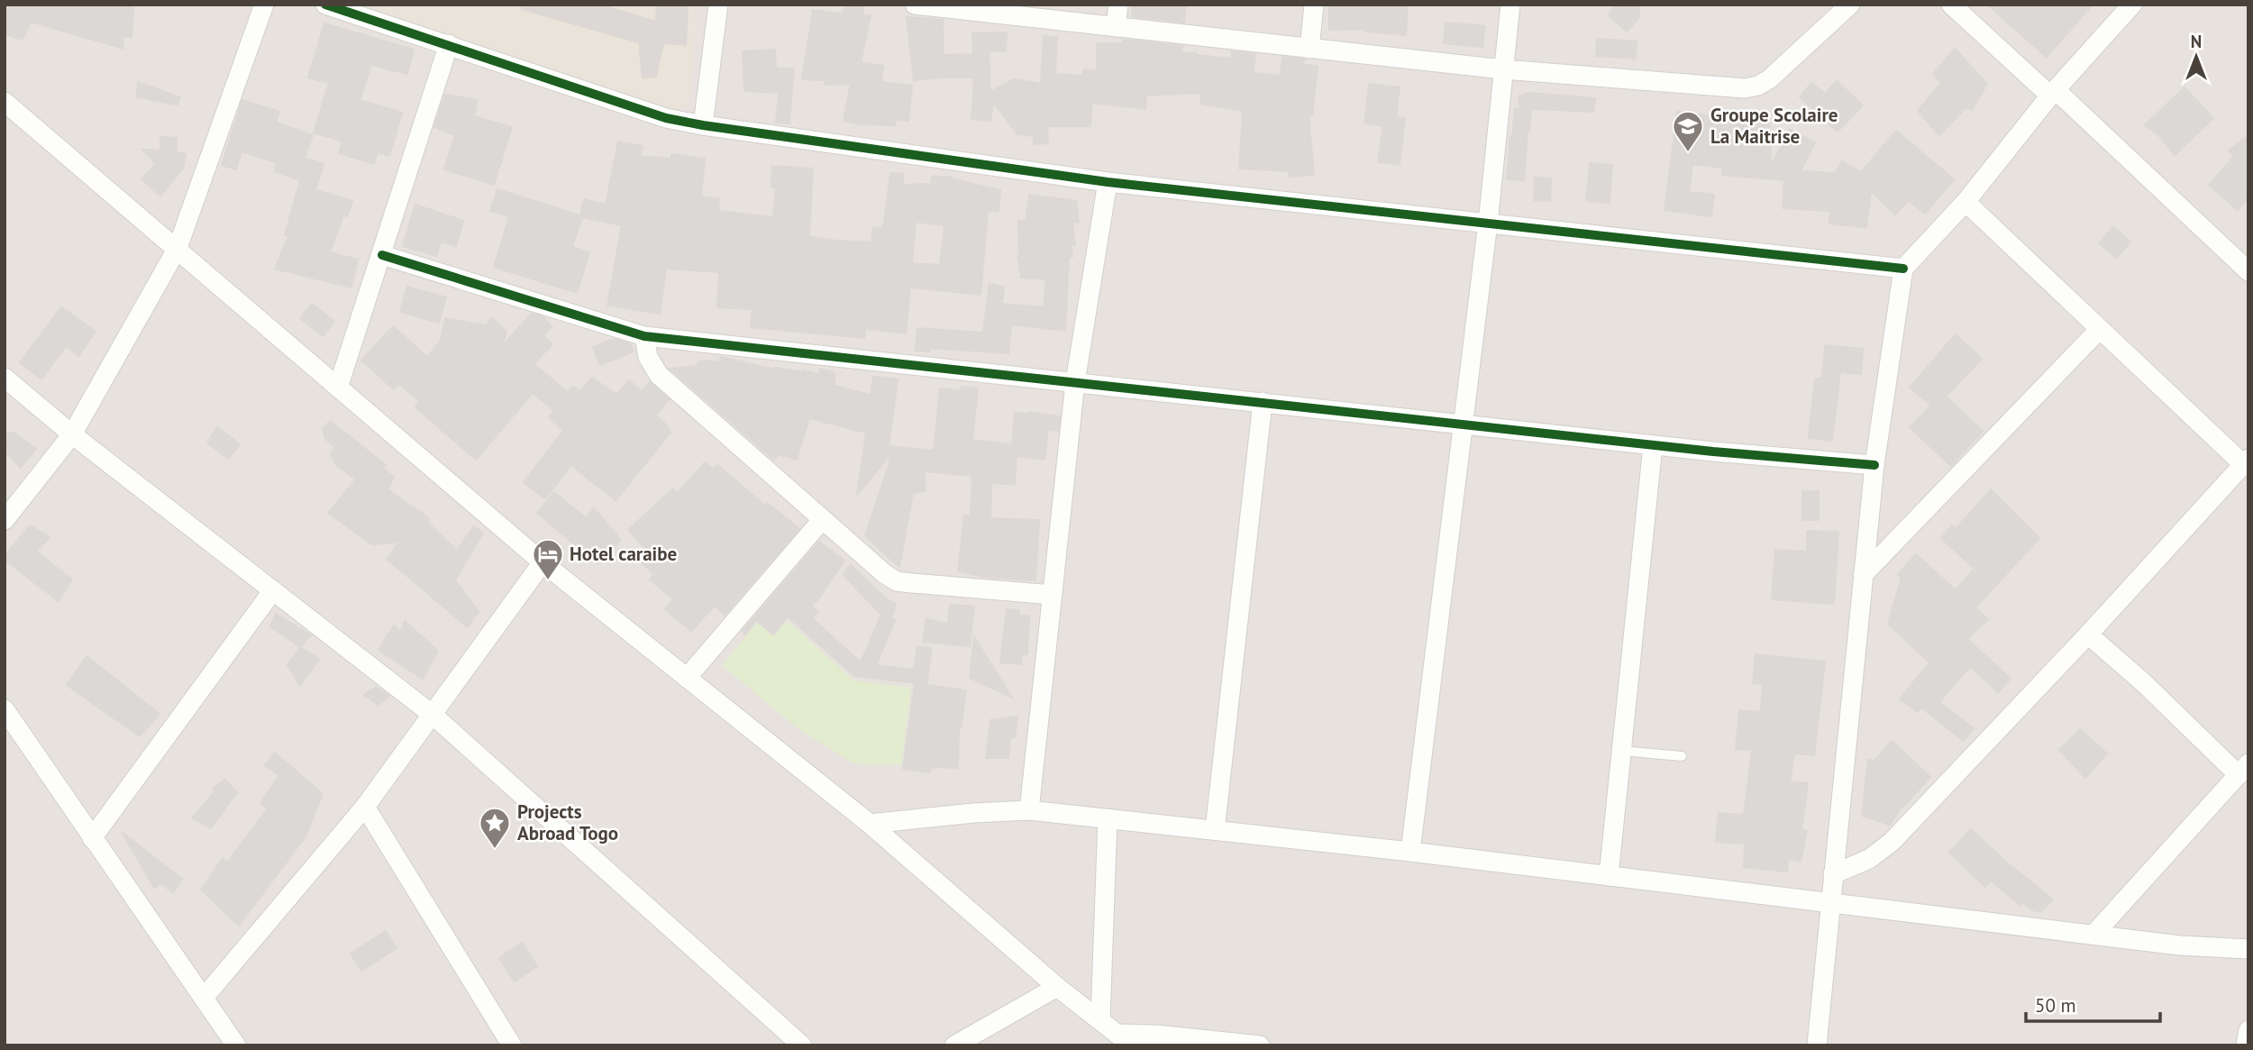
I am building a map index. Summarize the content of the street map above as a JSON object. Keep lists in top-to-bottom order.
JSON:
{
  "places": {
    "school or university": ["Groupe Scolaire La Maitrise"],
    "hotel": ["Hotel caraibe"],
    "place": ["Projects Abroad Togo"]
  },
  "scale_bar": "50 m",
  "north": "top"
}
